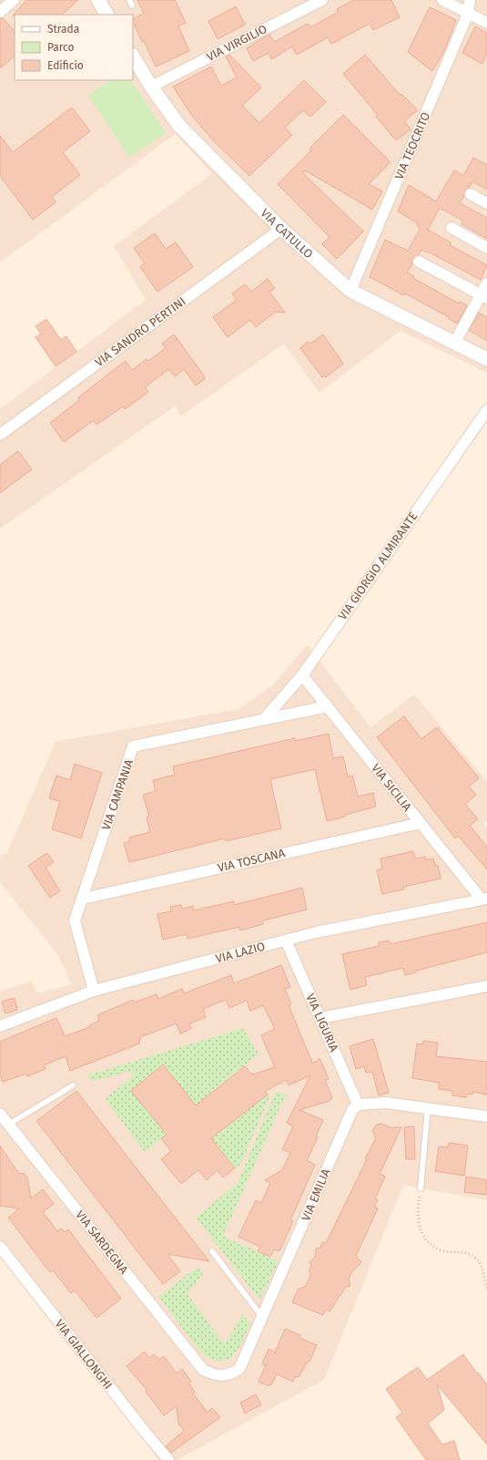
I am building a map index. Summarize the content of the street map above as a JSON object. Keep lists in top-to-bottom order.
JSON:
{
  "streets": {
    "street": [
      "VIA VIRGILIO",
      "VIA TEOCRITO",
      "VIA CATULLO",
      "VIA SANDRO PERTINI",
      "VIA GIORGIO ALMIRANTE",
      "VIA SICILIA",
      "VIA CAMPANIA",
      "VIA TOSCANA",
      "VIA LAZIO",
      "VIA LIGURIA",
      "VIA EMILIA",
      "VIA SARDEGNA",
      "VIA GIALLONGHI"
    ]
  },
  "crossings": [
    ["VIA VIRGILIO", "VIA CATULLO"],
    ["VIA TEOCRITO", "VIA CATULLO"],
    ["VIA CATULLO", "VIA SANDRO PERTINI"],
    ["VIA GIORGIO ALMIRANTE", "VIA SICILIA"],
    ["VIA GIORGIO ALMIRANTE", "VIA CAMPANIA"],
    ["VIA SICILIA", "VIA CAMPANIA"],
    ["VIA SICILIA", "VIA TOSCANA"],
    ["VIA SICILIA", "VIA LAZIO"],
    ["VIA CAMPANIA", "VIA TOSCANA"],
    ["VIA CAMPANIA", "VIA LAZIO"],
    ["VIA LAZIO", "VIA LIGURIA"],
    ["VIA LIGURIA", "VIA EMILIA"],
    ["VIA EMILIA", "VIA SARDEGNA"]
  ],
  "legend": ["Strada", "Parco", "Edificio"]
}
